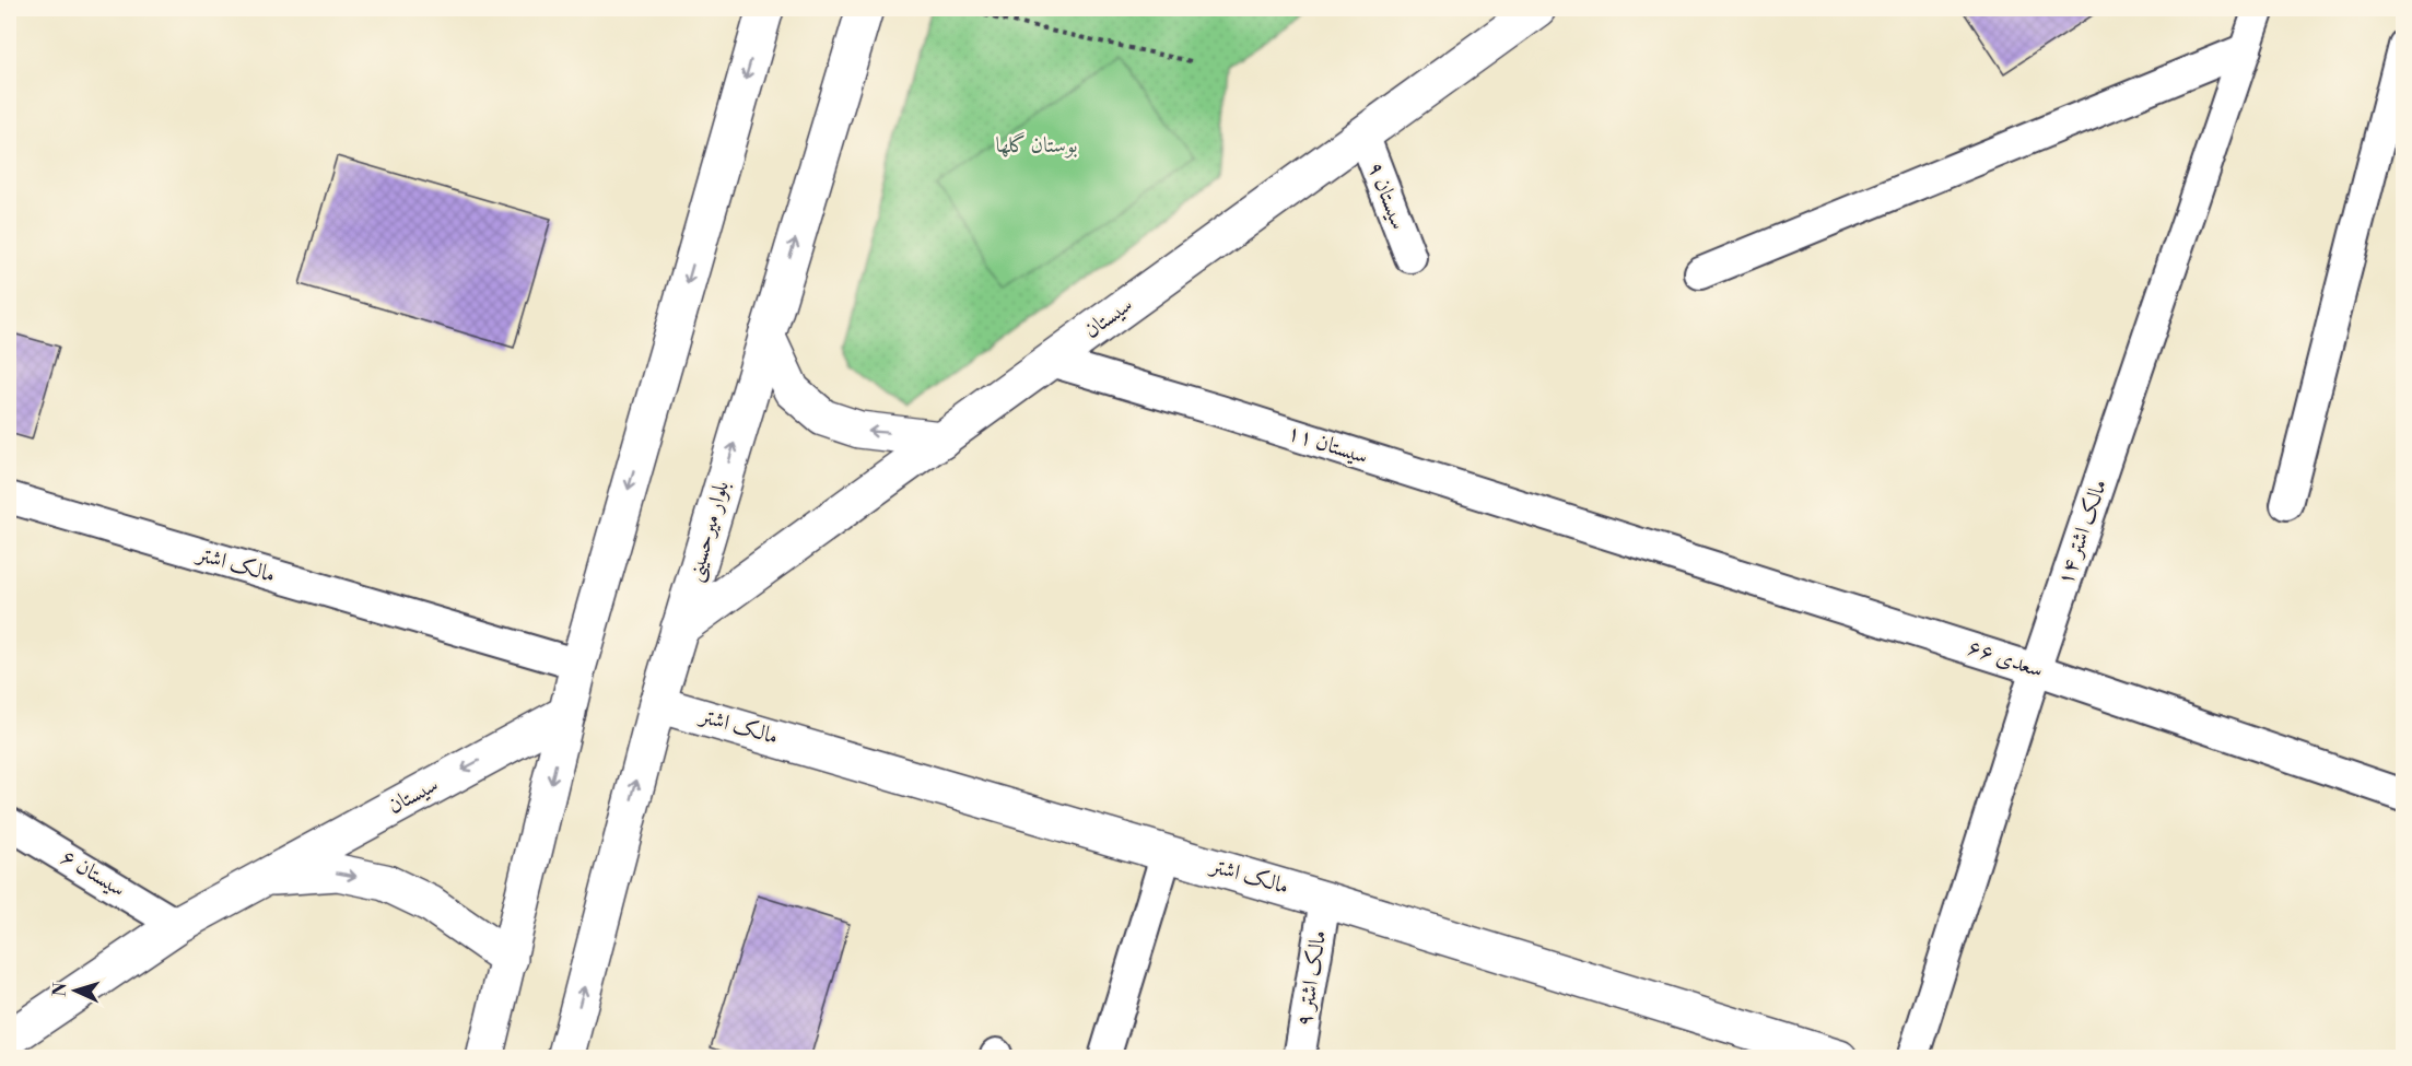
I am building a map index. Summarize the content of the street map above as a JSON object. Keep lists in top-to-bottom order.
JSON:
{
  "streets": {
    "street": [
      "سیستان ۹",
      "سیستان",
      "سیستان ۱۱",
      "بلوار میرحسینی",
      "مالک اشتر ۱۴",
      "مالک اشتر",
      "سعدی ۶۶",
      "سیستان ۶",
      "مالک اشتر ۹"
    ]
  },
  "crossings": [
    ["سیستان ۹", "سیستان"],
    ["سیستان", "سیستان ۱۱"],
    ["سیستان", "بلوار میرحسینی"],
    ["سیستان", "سیستان ۶"],
    ["سیستان ۱۱", "سعدی ۶۶"],
    ["بلوار میرحسینی", "مالک اشتر"],
    ["مالک اشتر ۱۴", "سعدی ۶۶"],
    ["مالک اشتر", "مالک اشتر ۹"]
  ],
  "parks": ["بوستان گلها"],
  "north": "left"
}
